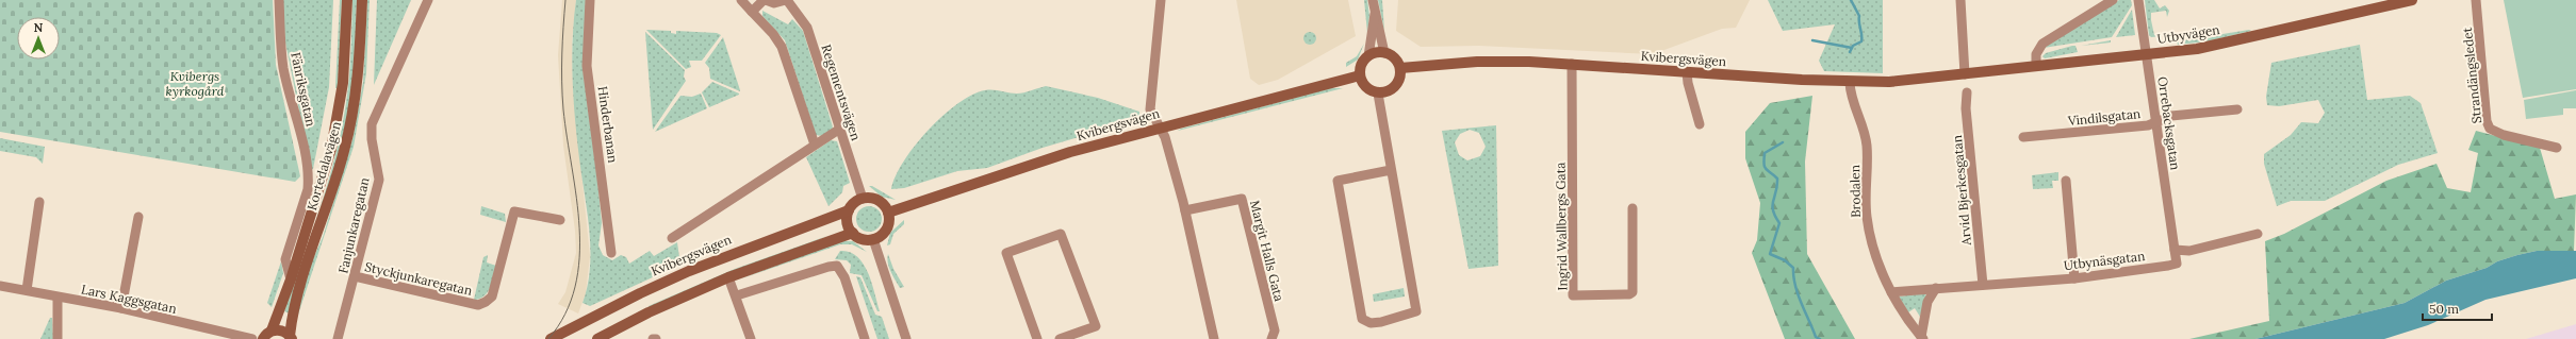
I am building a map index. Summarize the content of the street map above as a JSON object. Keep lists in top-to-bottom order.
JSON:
{
  "streets": {
    "street": [
      "Utbyvägen",
      "Kvibergsvägen",
      "Strandängsledet",
      "Fänriksgatan",
      "Regementsvägen",
      "Vindilsgatan",
      "Orrebacksgatan",
      "Hinderbanan",
      "Kortedalavägen",
      "Arvid Bjerkesgatan",
      "Brodalen",
      "Fanjunkaregatan",
      "Ingrid Wallbergs Gata",
      "Margit Halls Gata",
      "Utbynäsgatan",
      "Styckjunkaregatan",
      "Lars Kaggsgatan"
    ]
  },
  "crossings": [
    ["Utbyvägen", "Kvibergsvägen"],
    ["Utbyvägen", "Orrebacksgatan"],
    ["Kvibergsvägen", "Regementsvägen"],
    ["Kvibergsvägen", "Brodalen"],
    ["Kvibergsvägen", "Ingrid Wallbergs Gata"],
    ["Fänriksgatan", "Kortedalavägen"],
    ["Vindilsgatan", "Orrebacksgatan"],
    ["Orrebacksgatan", "Utbynäsgatan"],
    ["Arvid Bjerkesgatan", "Utbynäsgatan"],
    ["Brodalen", "Utbynäsgatan"],
    ["Fanjunkaregatan", "Styckjunkaregatan"]
  ],
  "parks": ["Kvibergs kyrkogård"],
  "scale_bar": "50 m",
  "north": "top"
}
